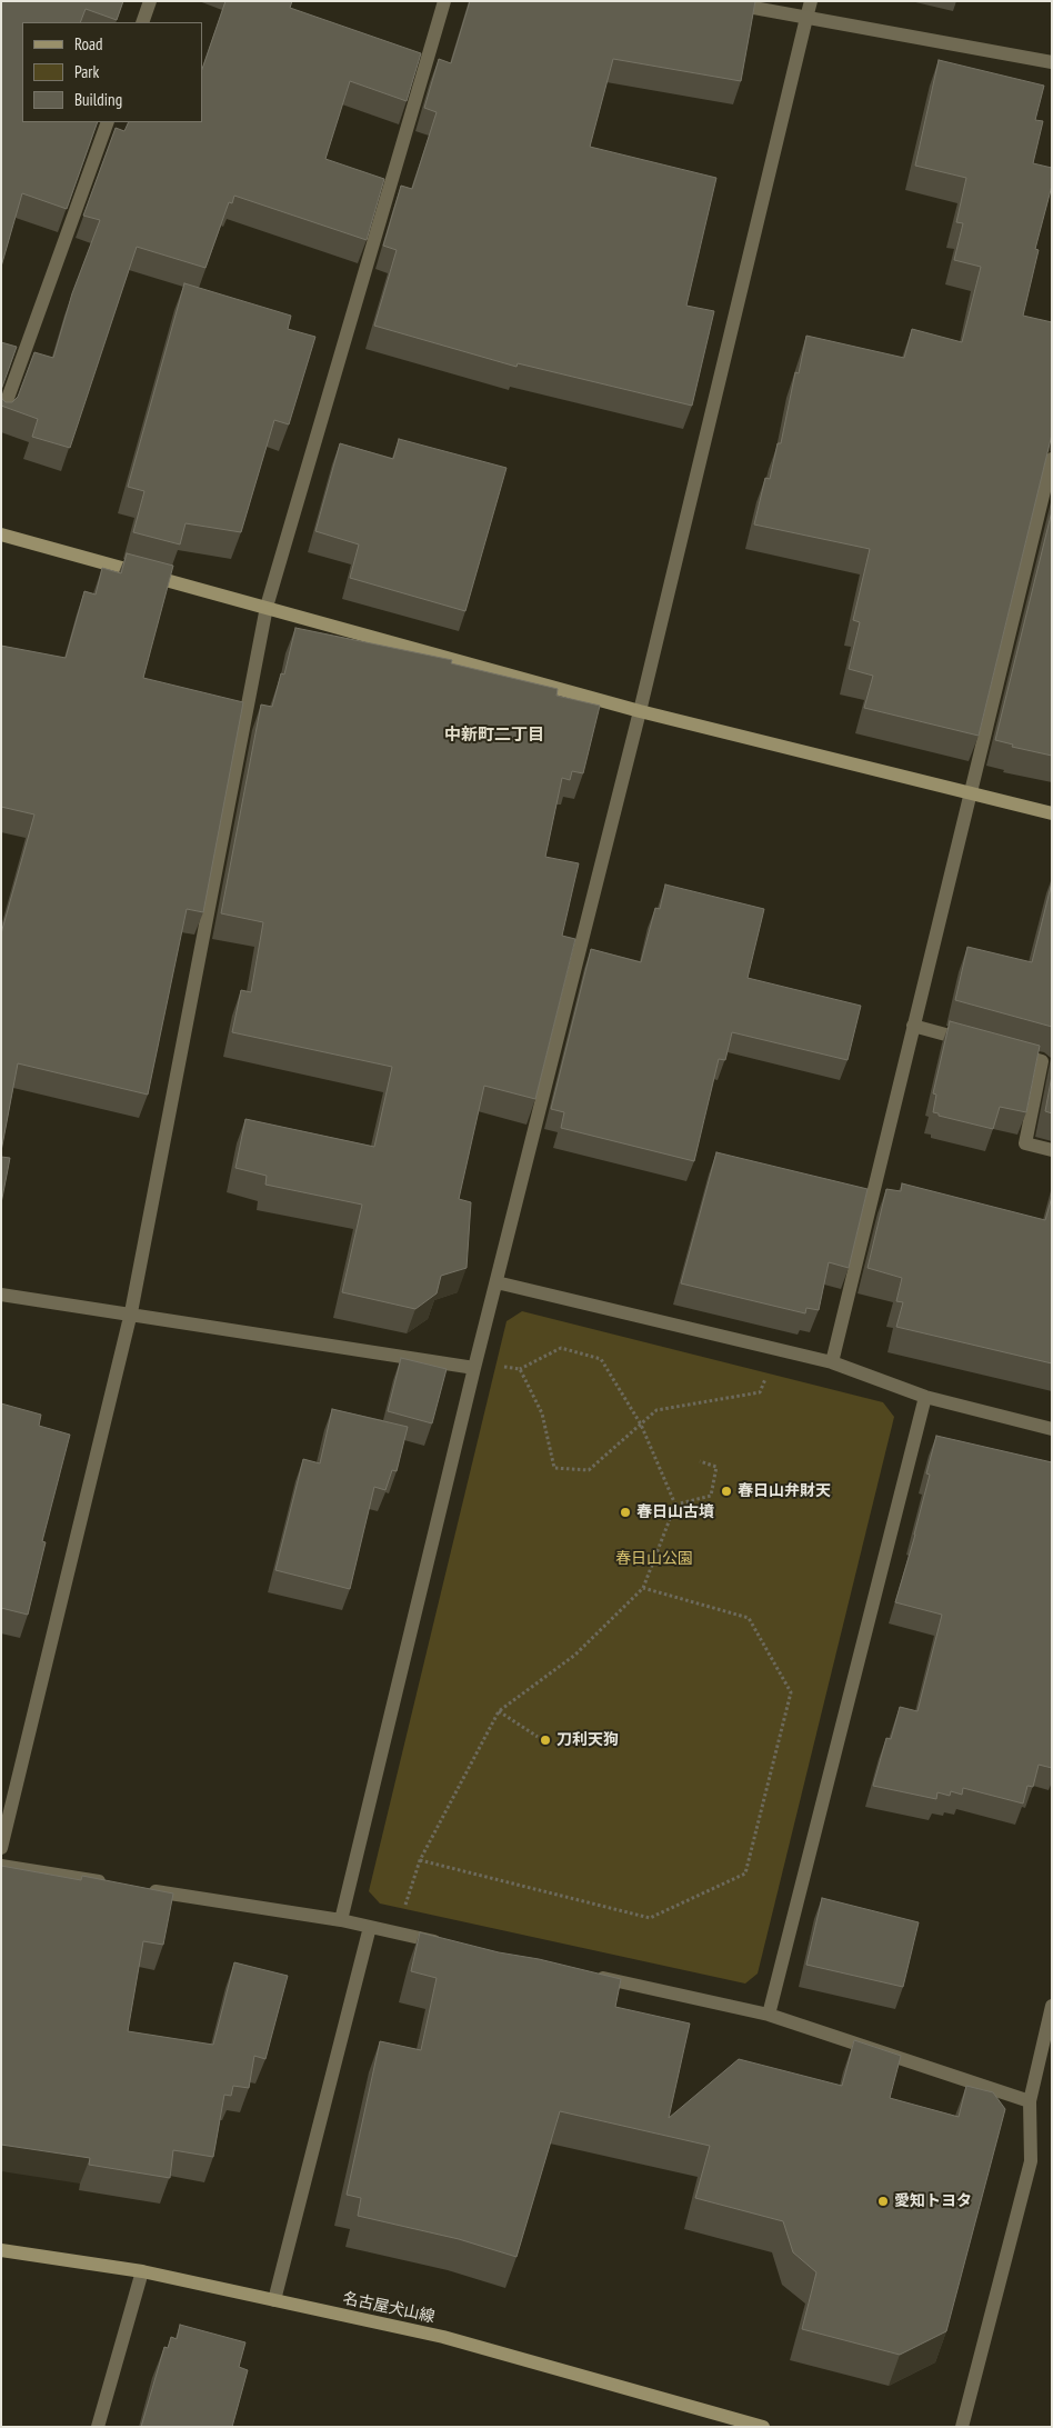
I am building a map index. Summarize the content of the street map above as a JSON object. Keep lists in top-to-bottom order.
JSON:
{
  "streets": {
    "street": ["名古屋犬山線"]
  },
  "districts": ["中新町二丁目"],
  "parks": ["春日山公園"],
  "places": [
    "春日山弁財天",
    "春日山古墳",
    "刀利天狗",
    "愛知トヨタ"
  ],
  "legend": ["Road", "Park", "Building"]
}
